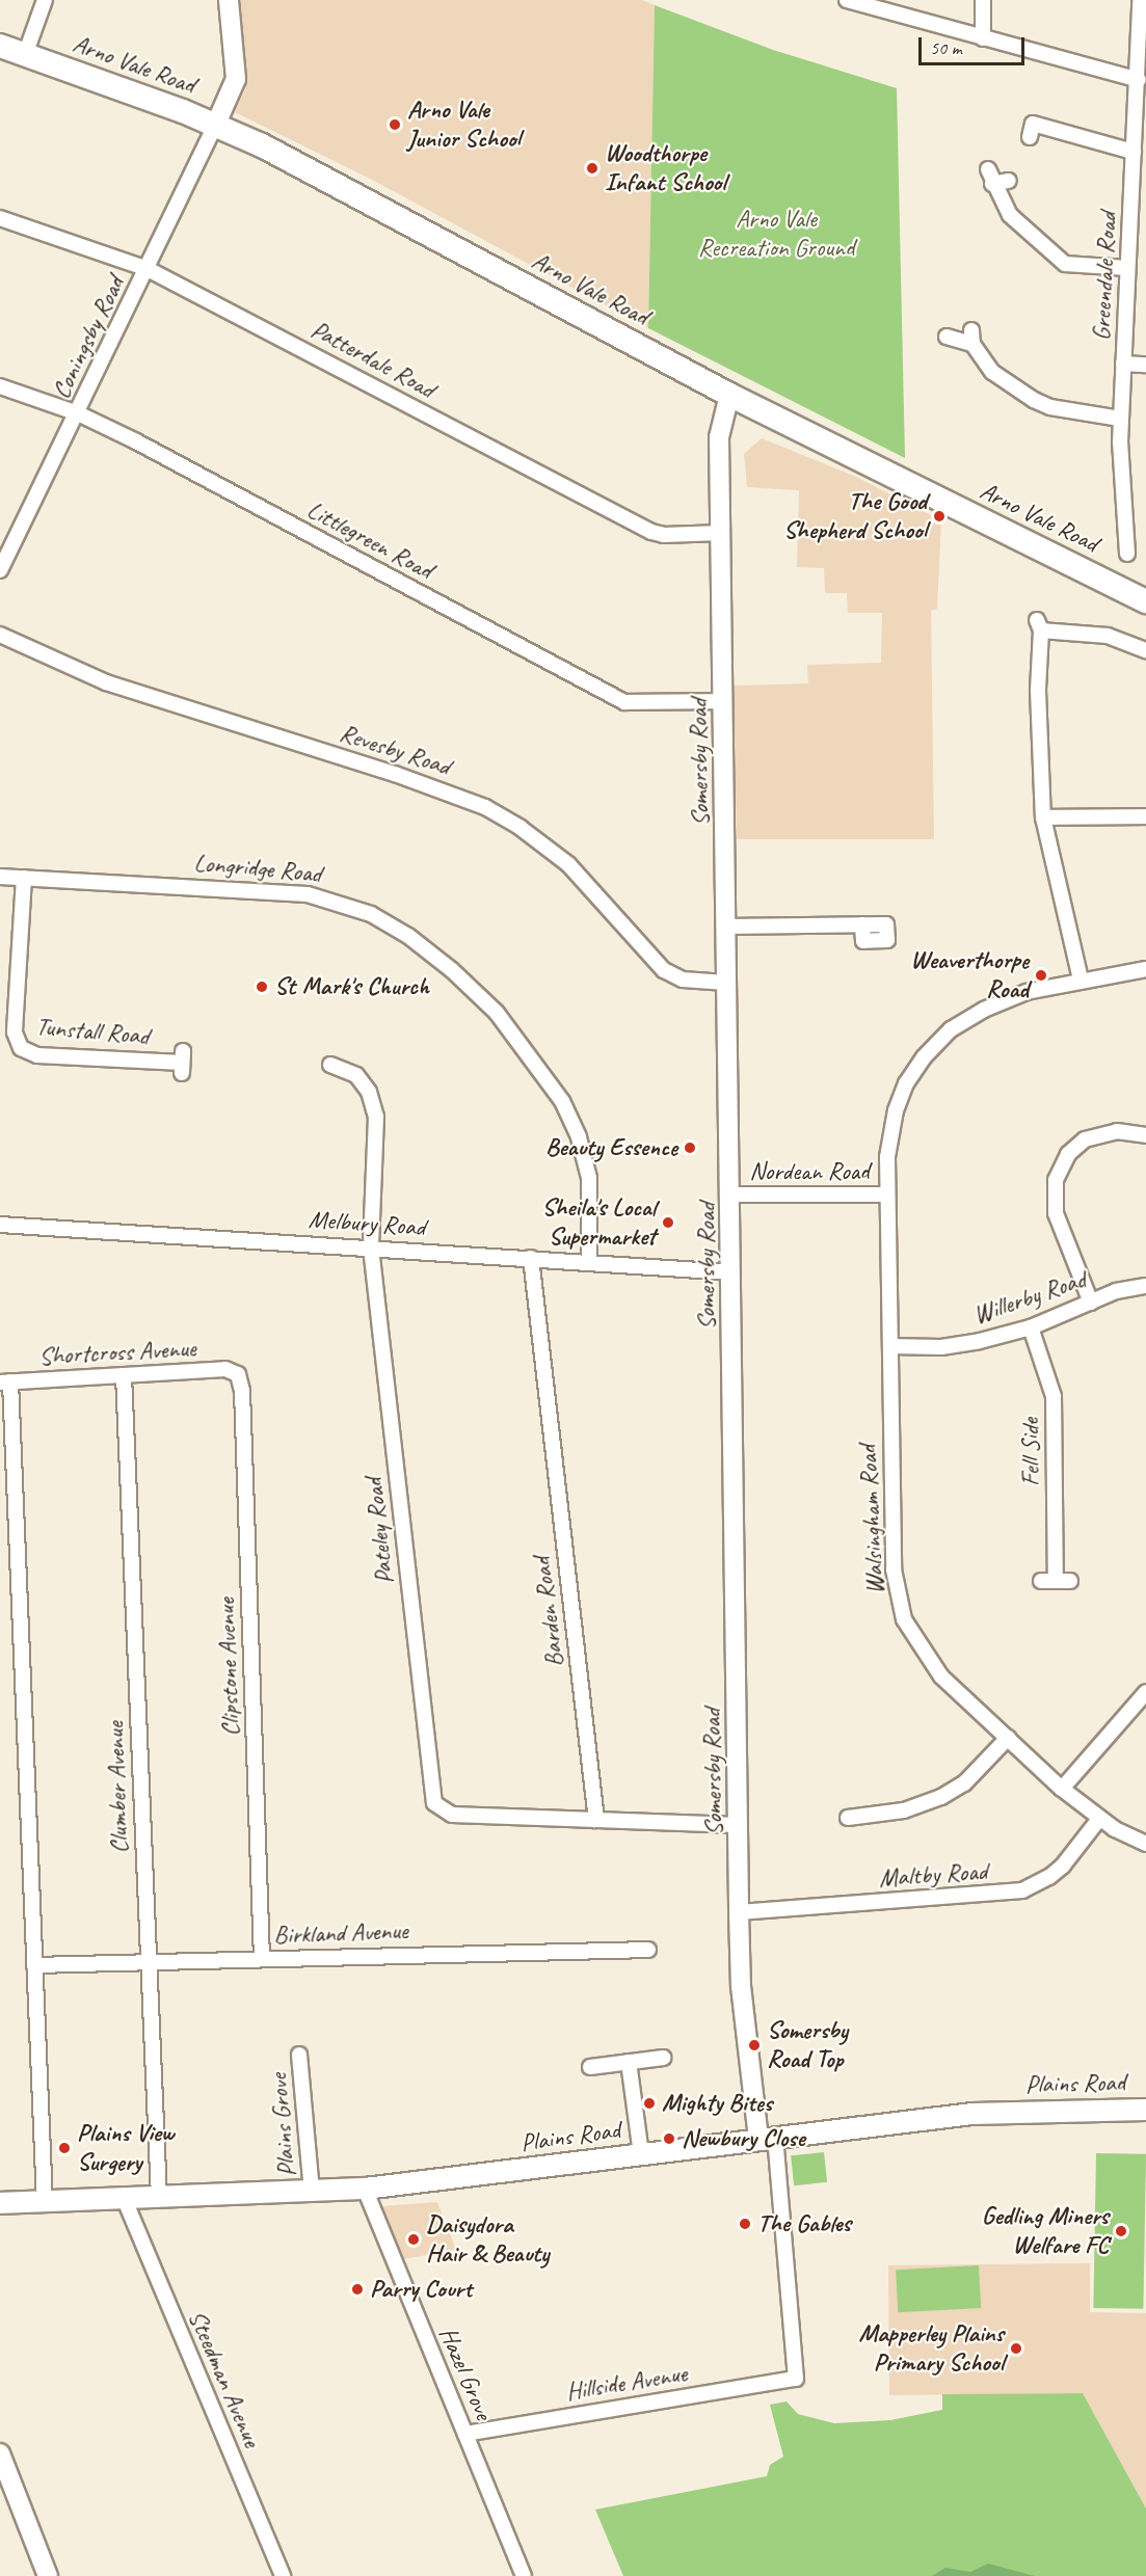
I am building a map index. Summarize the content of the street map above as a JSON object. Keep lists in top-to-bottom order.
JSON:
{
  "streets": {
    "main road": ["Arno Vale Road", "Plains Road"],
    "street": [
      "Greendale Road",
      "Coningsby Road",
      "Patterdale Road",
      "Littlegreen Road",
      "Revesby Road",
      "Somersby Road",
      "Longridge Road",
      "Tunstall Road",
      "Nordean Road",
      "Melbury Road",
      "Willerby Road",
      "Shortcross Avenue",
      "Fell Side",
      "Walsingham Road",
      "Pateley Road",
      "Barden Road",
      "Clipstone Avenue",
      "Clumber Avenue",
      "Maltby Road",
      "Birkland Avenue",
      "Plains Grove",
      "Hazel Grove",
      "Steedman Avenue",
      "Hillside Avenue"
    ]
  },
  "crossings": [
    ["Arno Vale Road", "Coningsby Road"],
    ["Arno Vale Road", "Somersby Road"],
    ["Coningsby Road", "Patterdale Road"],
    ["Coningsby Road", "Littlegreen Road"],
    ["Patterdale Road", "Somersby Road"],
    ["Littlegreen Road", "Somersby Road"],
    ["Revesby Road", "Somersby Road"],
    ["Somersby Road", "Nordean Road"],
    ["Somersby Road", "Melbury Road"],
    ["Somersby Road", "Maltby Road"],
    ["Somersby Road", "Plains Road"],
    ["Somersby Road", "Hillside Avenue"],
    ["Longridge Road", "Tunstall Road"],
    ["Longridge Road", "Melbury Road"],
    ["Nordean Road", "Walsingham Road"],
    ["Melbury Road", "Pateley Road"],
    ["Melbury Road", "Barden Road"],
    ["Willerby Road", "Fell Side"],
    ["Willerby Road", "Walsingham Road"],
    ["Shortcross Avenue", "Clipstone Avenue"],
    ["Shortcross Avenue", "Clumber Avenue"],
    ["Walsingham Road", "Maltby Road"],
    ["Pateley Road", "Barden Road"],
    ["Clipstone Avenue", "Birkland Avenue"],
    ["Clumber Avenue", "Birkland Avenue"],
    ["Clumber Avenue", "Plains Road"],
    ["Plains Road", "Plains Grove"],
    ["Plains Road", "Hazel Grove"],
    ["Plains Road", "Steedman Avenue"],
    ["Plains Road", "Hillside Avenue"],
    ["Hazel Grove", "Hillside Avenue"]
  ],
  "parks": ["Arno Vale Recreation Ground"],
  "places": [
    "Arno Vale Junior School",
    "Woodthorpe Infant School",
    "The Good Shepherd School",
    "Weaverthorpe Road",
    "St Mark's Church",
    "Beauty Essence",
    "Sheila's Local Supermarket",
    "Somersby Road Top",
    "Mighty Bites",
    "Newbury Close",
    "Plains View Surgery",
    "The Gables",
    "Gedling Miners Welfare FC",
    "Daisydora Hair & Beauty",
    "Parry Court",
    "Mapperley Plains Primary School"
  ],
  "scale_bar": "50 m"
}
